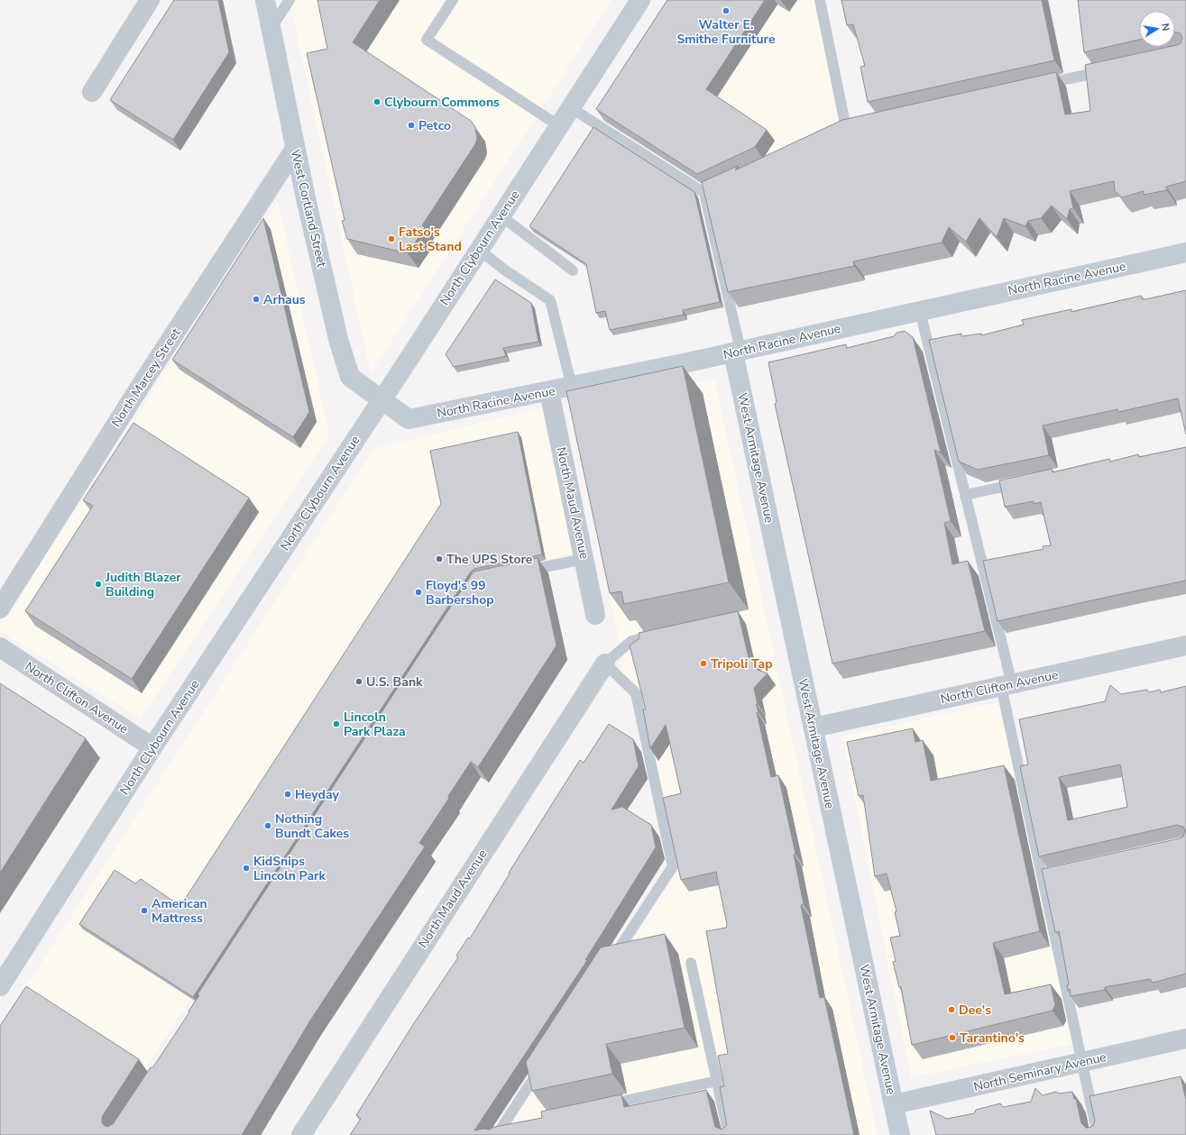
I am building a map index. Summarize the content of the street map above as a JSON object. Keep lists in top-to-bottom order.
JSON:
{
  "streets": {
    "main road": [
      "West Cortland Street",
      "North Clybourn Avenue",
      "North Racine Avenue",
      "West Armitage Avenue"
    ],
    "street": [
      "North Marcey Street",
      "North Maud Avenue",
      "North Clifton Avenue",
      "North Seminary Avenue"
    ]
  },
  "crossings": [
    ["West Cortland Street", "North Clybourn Avenue"],
    ["West Cortland Street", "North Racine Avenue"],
    ["West Cortland Street", "North Marcey Street"],
    ["North Clybourn Avenue", "North Racine Avenue"],
    ["North Clybourn Avenue", "North Clifton Avenue"],
    ["North Racine Avenue", "West Armitage Avenue"],
    ["North Racine Avenue", "North Maud Avenue"],
    ["West Armitage Avenue", "North Clifton Avenue"],
    ["West Armitage Avenue", "North Seminary Avenue"]
  ],
  "places": [
    "Walter E. Smithe Furniture",
    "Clybourn Commons",
    "Petco",
    "Fatso's Last Stand",
    "Arhaus",
    "The UPS Store",
    "Judith Blazer Building",
    "Floyd's 99 Barbershop",
    "Tripoli Tap",
    "U.S. Bank",
    "Lincoln Park Plaza",
    "Heyday",
    "Nothing Bundt Cakes",
    "KidSnips Lincoln Park",
    "American Mattress",
    "Dee's",
    "Tarantino's"
  ],
  "north": "right"
}
